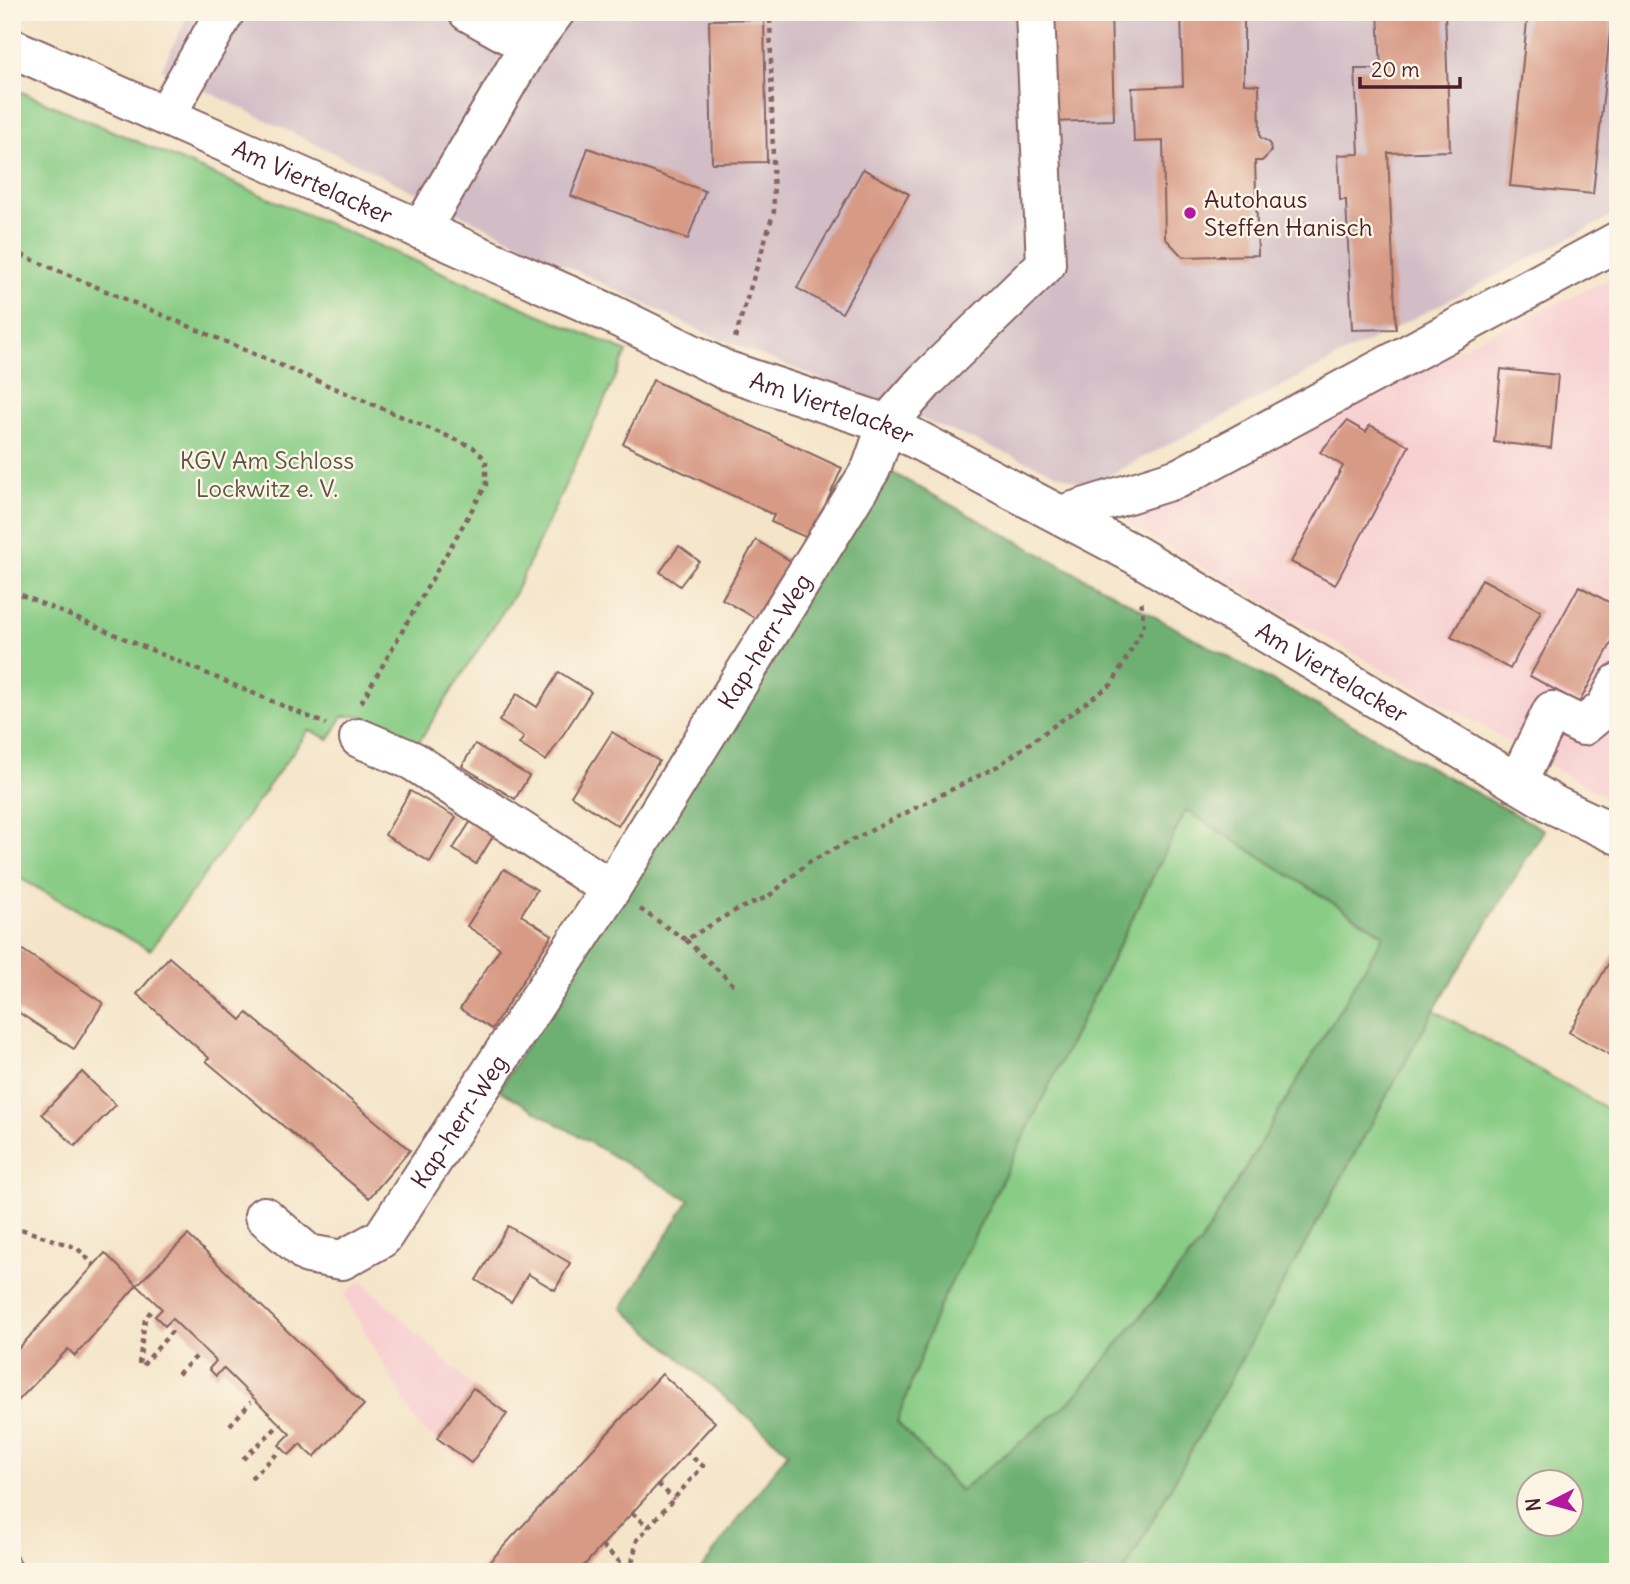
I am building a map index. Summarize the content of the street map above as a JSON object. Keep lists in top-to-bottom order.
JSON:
{
  "streets": {
    "street": ["Am Viertelacker", "Kap-herr-Weg"]
  },
  "crossings": [
    ["Am Viertelacker", "Kap-herr-Weg"]
  ],
  "parks": ["KGV Am Schloss Lockwitz e. V."],
  "places": ["Autohaus Steffen Hanisch"],
  "scale_bar": "20 m",
  "north": "left"
}
